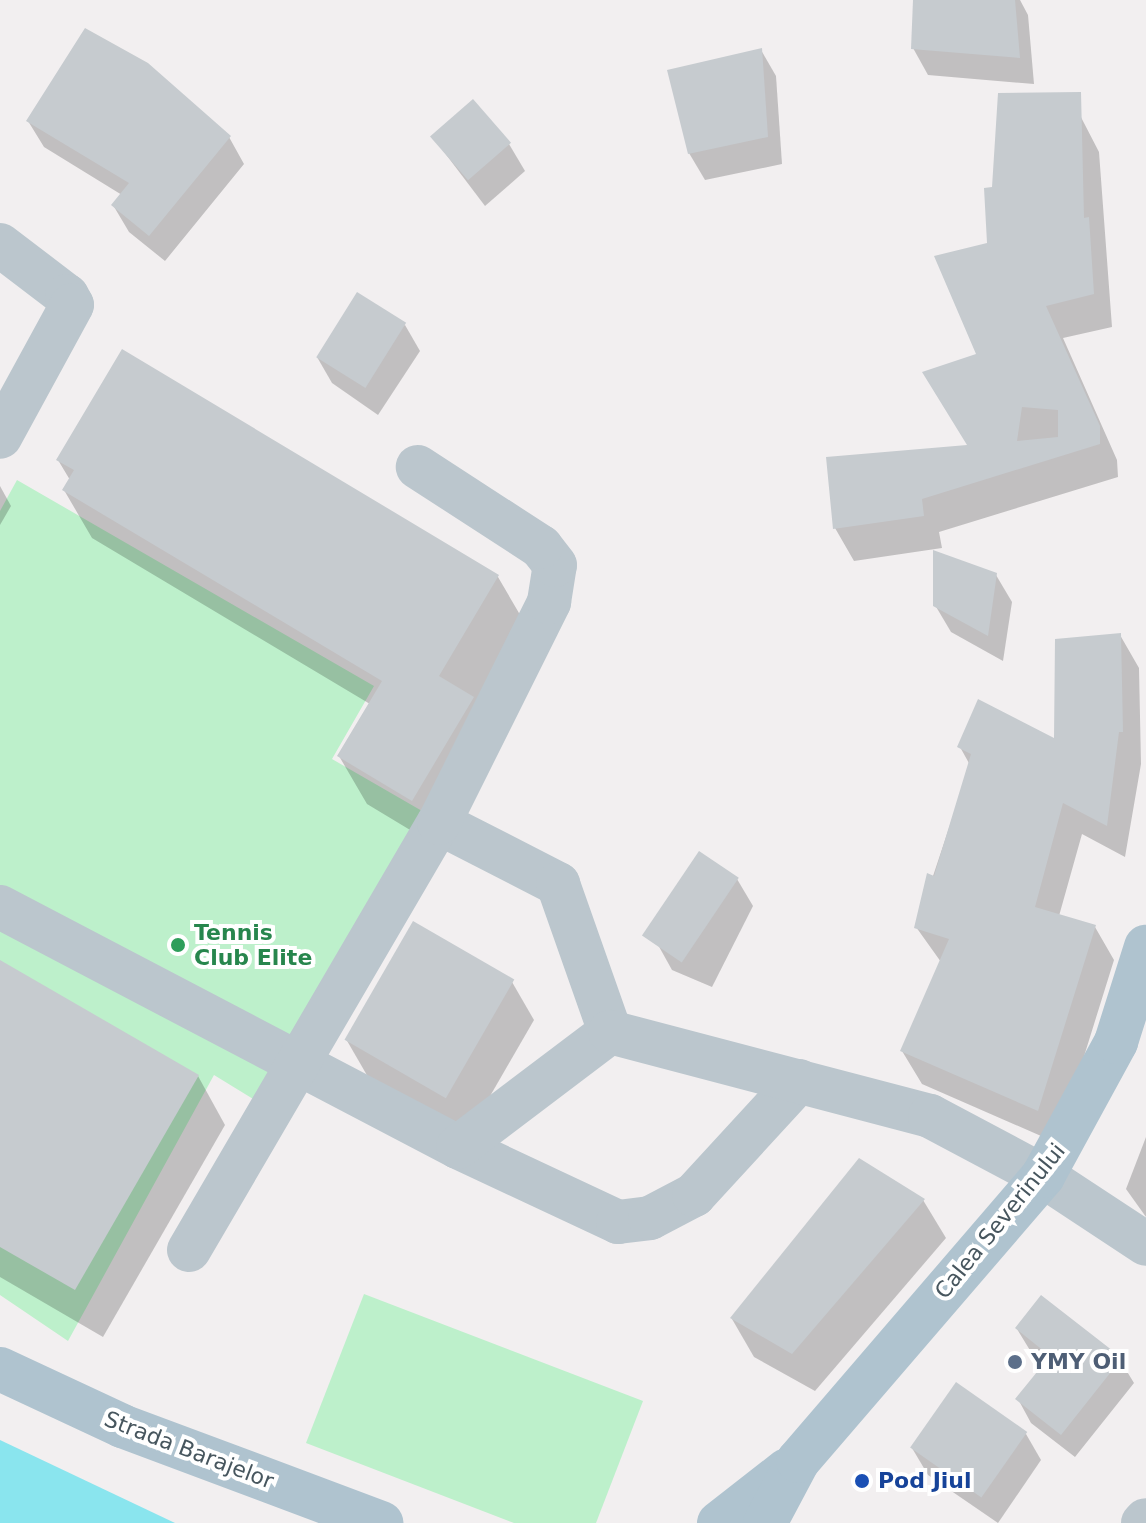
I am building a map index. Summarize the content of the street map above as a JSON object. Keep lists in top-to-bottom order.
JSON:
{
  "streets": {
    "main road": ["Calea Severinului", "Strada Barajelor"]
  },
  "places": ["Tennis Club Elite", "YMY Oil", "Pod Jiul"]
}
